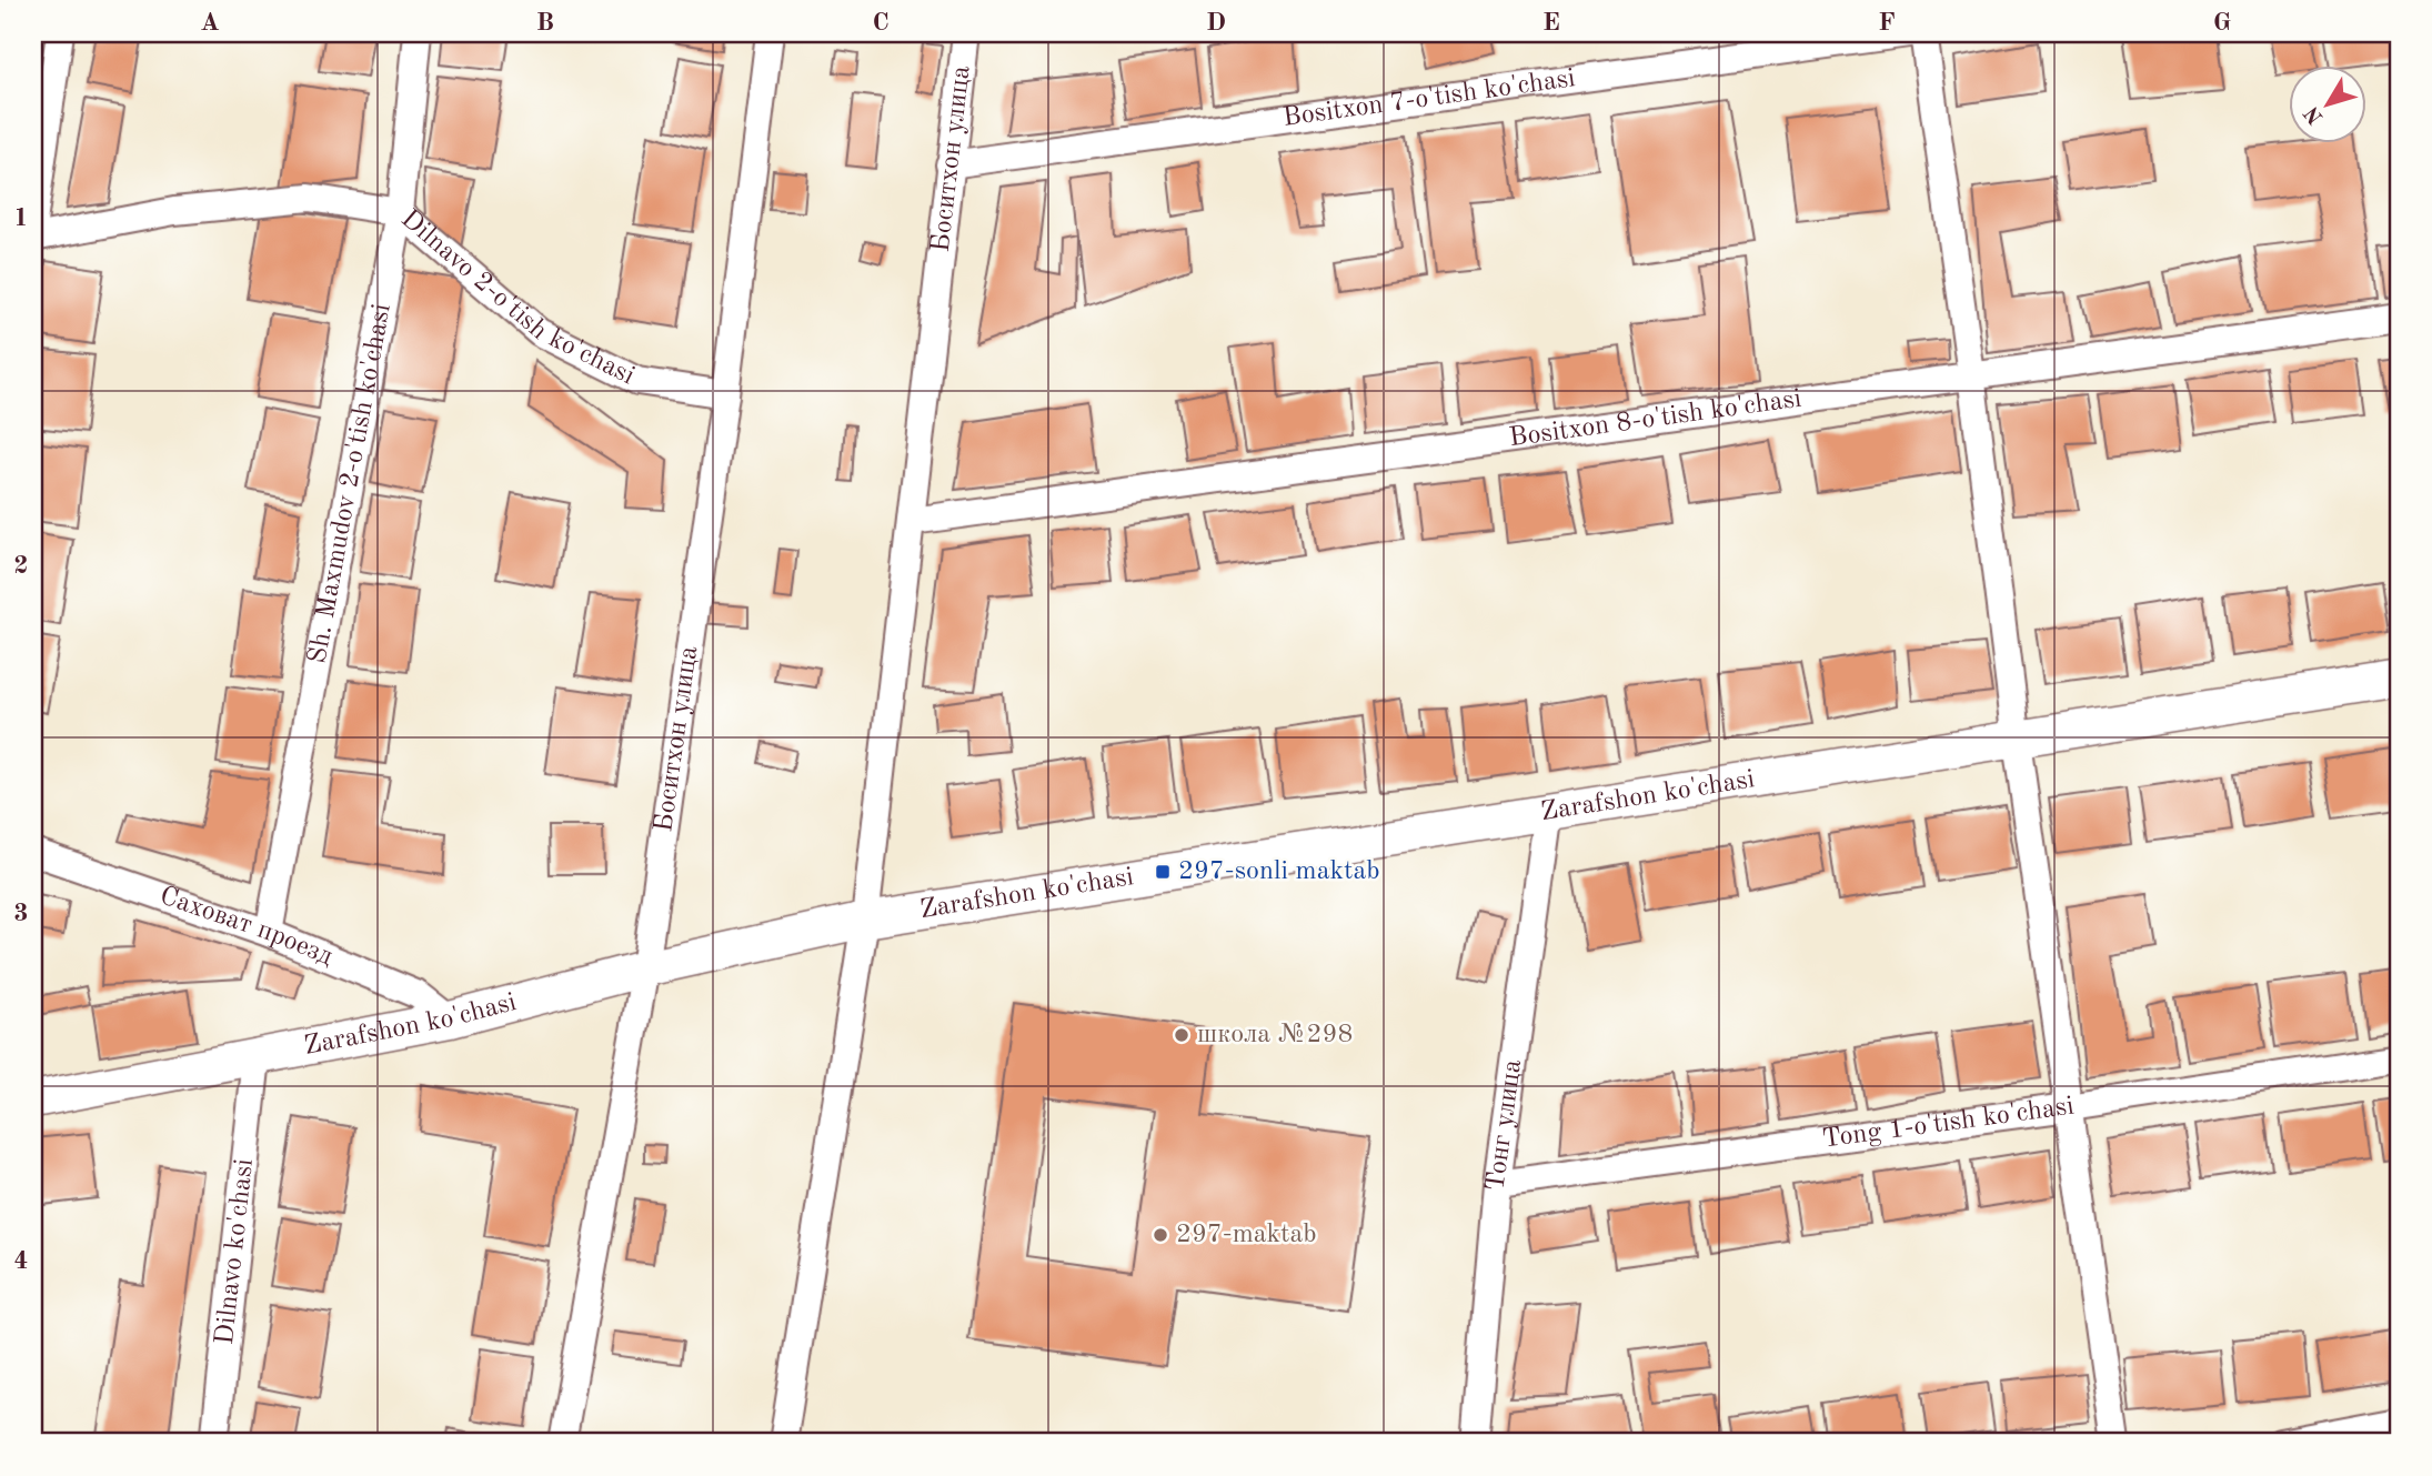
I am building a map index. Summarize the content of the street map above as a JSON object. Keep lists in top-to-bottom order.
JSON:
{
  "streets": {
    "street": [
      "Bositxon 7-o'tish ko'chasi",
      "Боситхон улица",
      "Dilnavo 2-o'tish ko'chasi",
      "Bositxon 8-o'tish ko'chasi",
      "Sh. Maxmudov 2-o'tish ko'chasi",
      "Zarafshon ko'chasi",
      "Саховат проезд",
      "Tong 1-o'tish ko'chasi",
      "Тонг улица",
      "Dilnavo ko'chasi"
    ]
  },
  "crossings": [
    ["Bositxon 7-o'tish ko'chasi", "Боситхон улица"],
    ["Боситхон улица", "Dilnavo 2-o'tish ko'chasi"],
    ["Боситхон улица", "Bositxon 8-o'tish ko'chasi"],
    ["Боситхон улица", "Zarafshon ko'chasi"],
    ["Dilnavo 2-o'tish ko'chasi", "Sh. Maxmudov 2-o'tish ko'chasi"],
    ["Sh. Maxmudov 2-o'tish ko'chasi", "Саховат проезд"],
    ["Zarafshon ko'chasi", "Саховат проезд"],
    ["Zarafshon ko'chasi", "Тонг улица"],
    ["Zarafshon ko'chasi", "Dilnavo ko'chasi"],
    ["Tong 1-o'tish ko'chasi", "Тонг улица"]
  ],
  "places": {
    "transit": ["297-sonli maktab"],
    "other": ["школа №298", "297-maktab"]
  },
  "north": "bottom left",
  "grid": {
    "columns": [
      "A",
      "B",
      "C",
      "D",
      "E",
      "F",
      "G"
    ],
    "rows": [
      "1",
      "2",
      "3",
      "4"
    ]
  }
}
